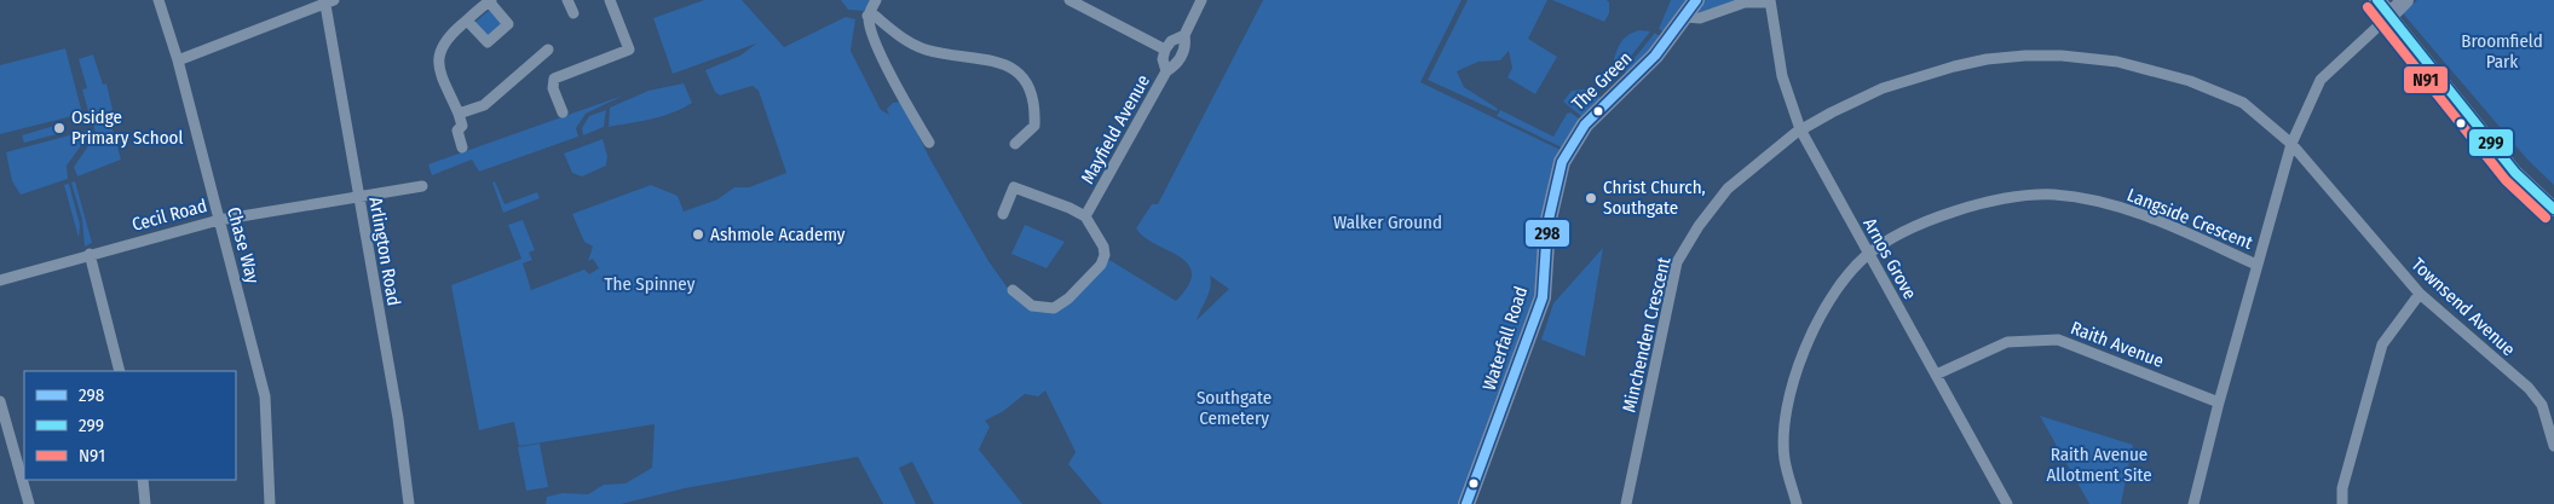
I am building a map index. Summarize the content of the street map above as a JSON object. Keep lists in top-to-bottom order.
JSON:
{
  "streets": {
    "main road": ["The Green", "Waterfall Road"],
    "street": [
      "Mayfield Avenue",
      "Cecil Road",
      "Langside Crescent",
      "Chase Way",
      "Arlington Road",
      "Arnos Grove",
      "Townsend Avenue",
      "Minchenden Crescent",
      "Raith Avenue"
    ]
  },
  "crossings": [
    ["The Green", "Waterfall Road"],
    ["Cecil Road", "Chase Way"],
    ["Cecil Road", "Arlington Road"],
    ["Langside Crescent", "Arnos Grove"],
    ["Arnos Grove", "Minchenden Crescent"],
    ["Arnos Grove", "Raith Avenue"],
    ["Townsend Avenue", "Minchenden Crescent"]
  ],
  "parks": [
    "Broomfield Park",
    "Walker Ground",
    "The Spinney",
    "Southgate Cemetery",
    "Raith Avenue Allotment Site"
  ],
  "places": ["Osidge Primary School", "Christ Church, Southgate", "Ashmole Academy"],
  "lines": ["transit line 298", "transit line 299", "transit line N91"],
  "legend": ["298", "299", "N91"]
}
